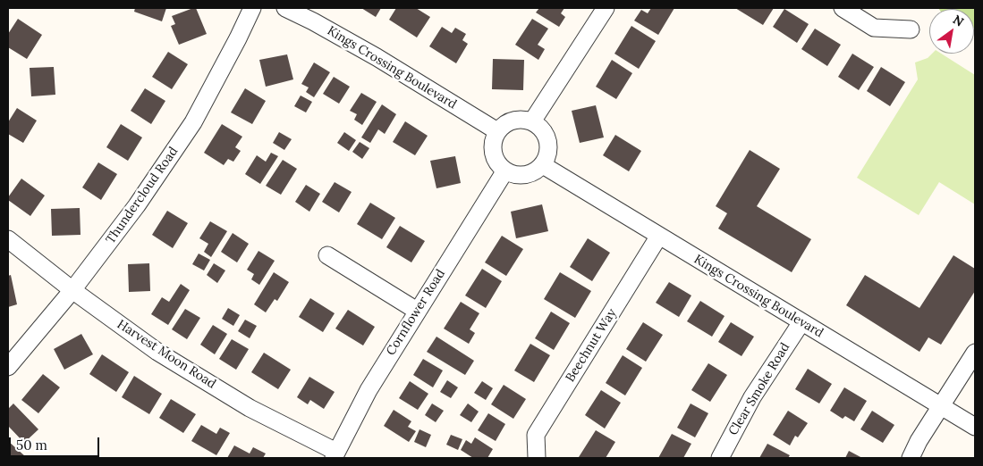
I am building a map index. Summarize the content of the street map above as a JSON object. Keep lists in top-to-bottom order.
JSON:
{
  "streets": {
    "street": [
      "Kings Crossing Boulevard",
      "Thundercloud Road",
      "Cornflower Road",
      "Beechnut Way",
      "Harvest Moon Road",
      "Clear Smoke Road"
    ]
  },
  "crossings": [
    ["Kings Crossing Boulevard", "Cornflower Road"],
    ["Kings Crossing Boulevard", "Beechnut Way"],
    ["Kings Crossing Boulevard", "Clear Smoke Road"],
    ["Thundercloud Road", "Harvest Moon Road"],
    ["Cornflower Road", "Harvest Moon Road"]
  ],
  "scale_bar": "50 m",
  "north": "top right"
}
